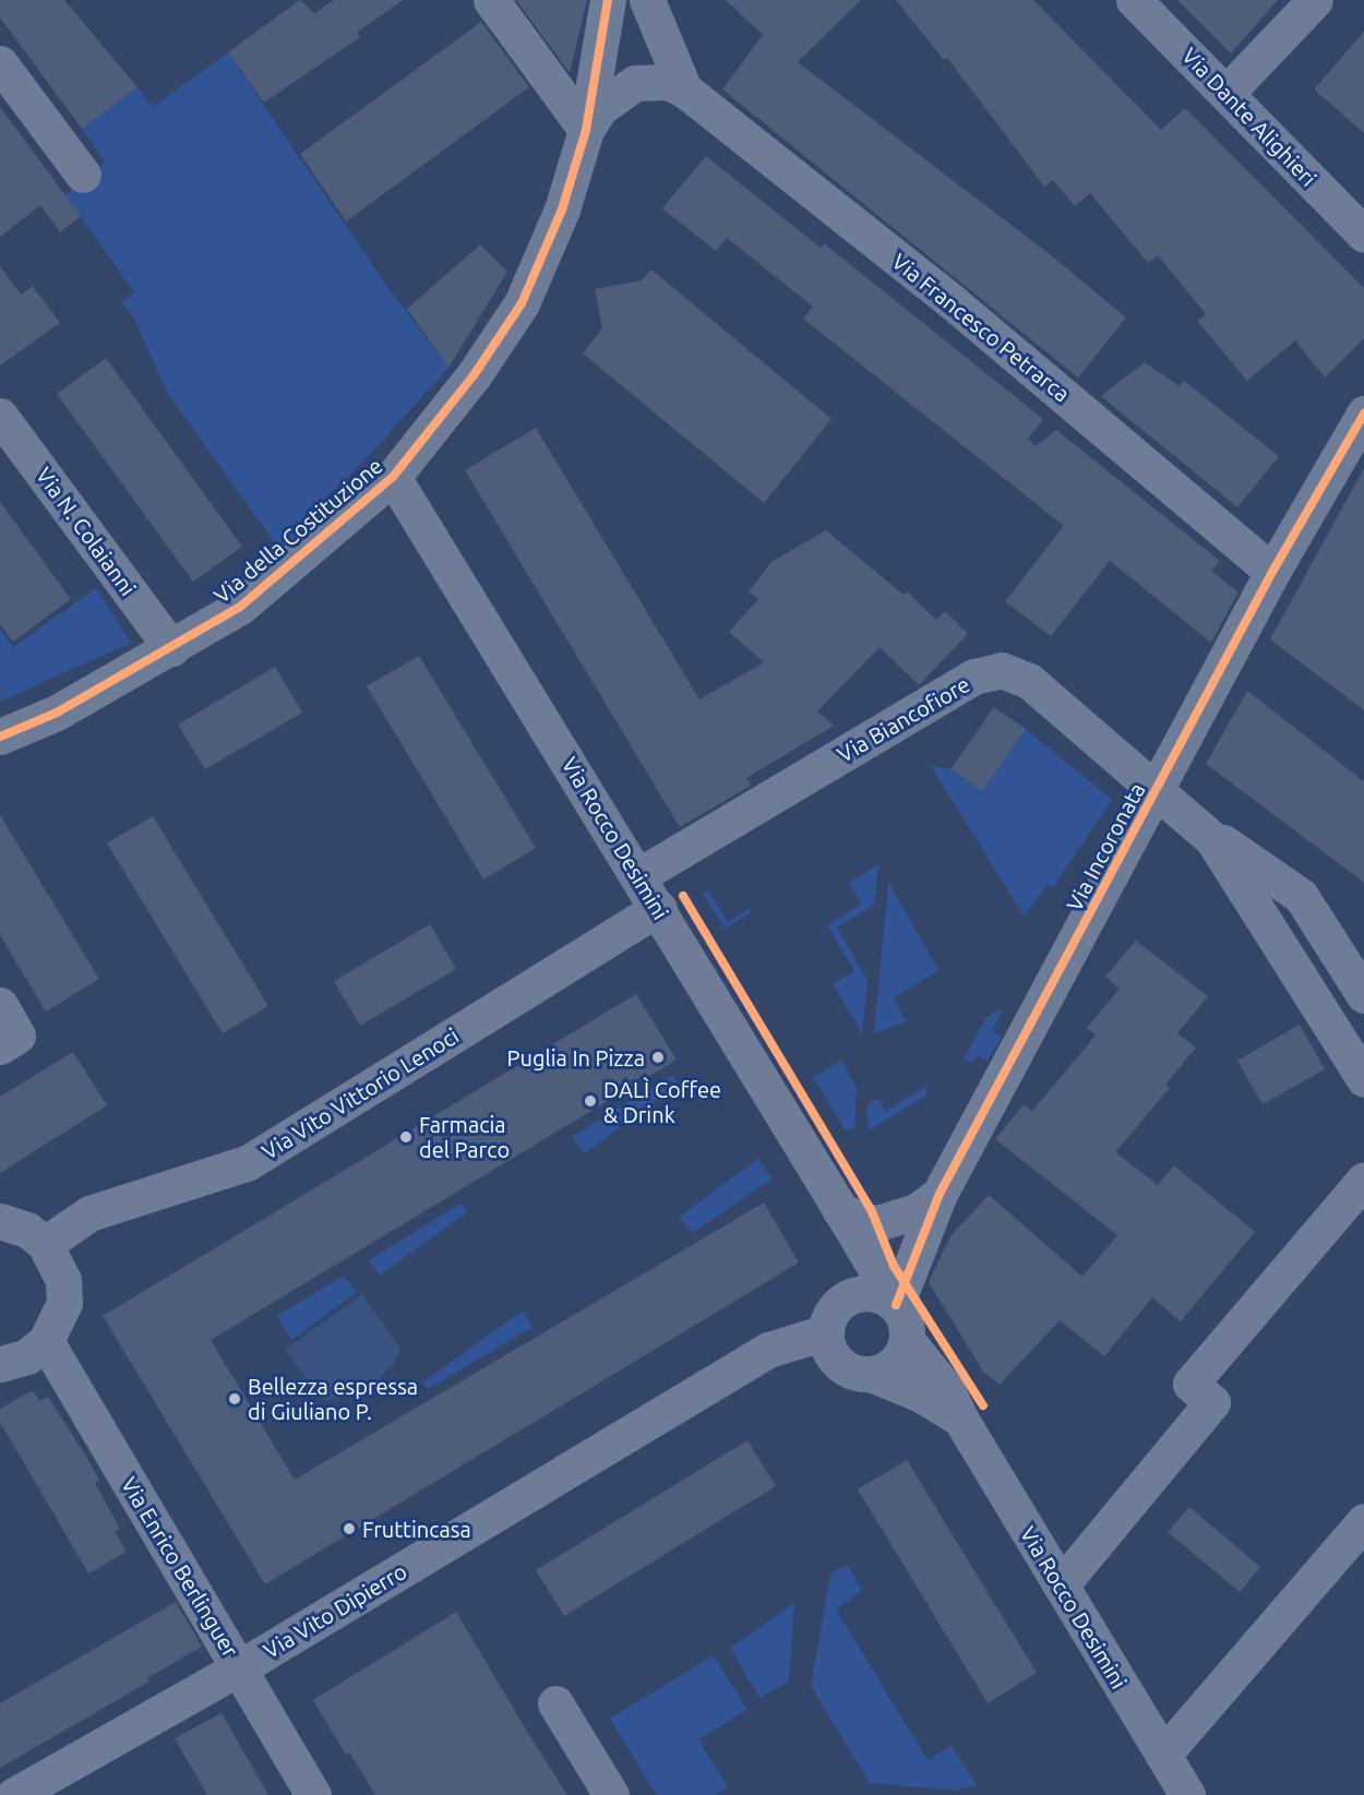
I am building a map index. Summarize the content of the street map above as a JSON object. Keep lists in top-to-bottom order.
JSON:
{
  "streets": {
    "street": [
      "Via Dante Alighieri",
      "Via Francesco Petrarca",
      "Via della Costituzione",
      "Via N. Colaianni",
      "Via Biancofiore",
      "Via Rocco Desimini",
      "Via Incoronata",
      "Via Vito Vittorio Lenoci",
      "Via Enrico Berlinguer",
      "Via Vito Dipierro"
    ]
  },
  "crossings": [
    ["Via Francesco Petrarca", "Via della Costituzione"],
    ["Via Francesco Petrarca", "Via Incoronata"],
    ["Via della Costituzione", "Via N. Colaianni"],
    ["Via della Costituzione", "Via Rocco Desimini"],
    ["Via Biancofiore", "Via Rocco Desimini"],
    ["Via Biancofiore", "Via Incoronata"],
    ["Via Rocco Desimini", "Via Incoronata"],
    ["Via Rocco Desimini", "Via Vito Vittorio Lenoci"],
    ["Via Rocco Desimini", "Via Vito Dipierro"],
    ["Via Incoronata", "Via Vito Dipierro"],
    ["Via Enrico Berlinguer", "Via Vito Dipierro"]
  ],
  "places": [
    "Puglia In Pizza",
    "DALÌ Coffee & Drink",
    "Farmacia del Parco",
    "Bellezza espressa di Giuliano P.",
    "Fruttincasa"
  ]
}
